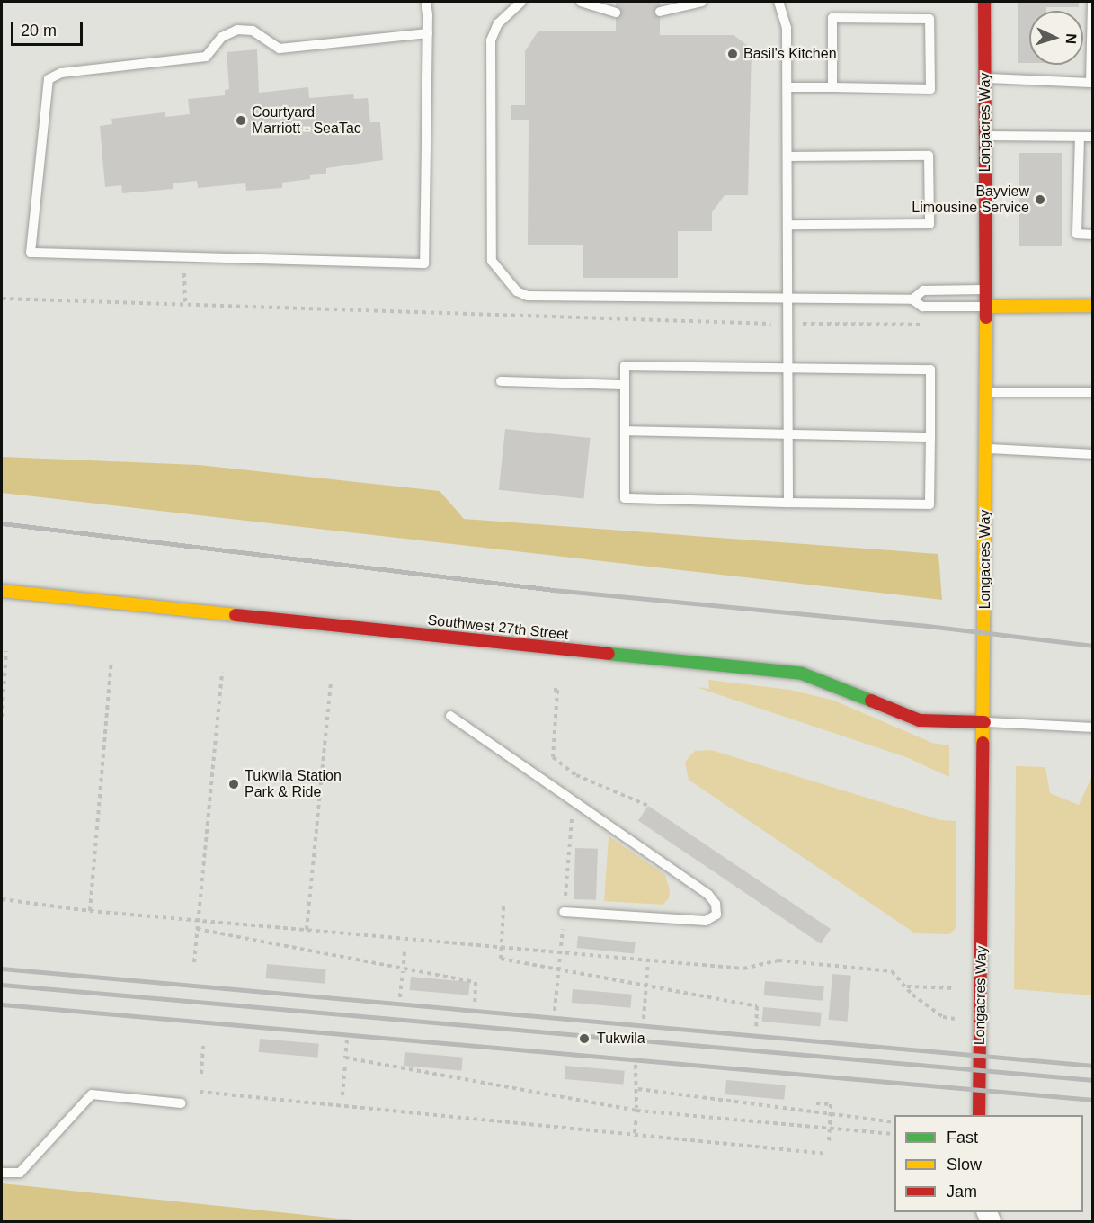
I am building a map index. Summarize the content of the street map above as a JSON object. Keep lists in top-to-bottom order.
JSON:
{
  "streets": {
    "street": ["Longacres Way", "Southwest 27th Street"]
  },
  "crossings": [
    ["Longacres Way", "Southwest 27th Street"]
  ],
  "places": [
    "Basil's Kitchen",
    "Courtyard Marriott - SeaTac",
    "Bayview Limousine Service",
    "Tukwila Station Park & Ride",
    "Tukwila"
  ],
  "legend": ["Fast", "Slow", "Jam"],
  "scale_bar": "20 m",
  "north": "right"
}
